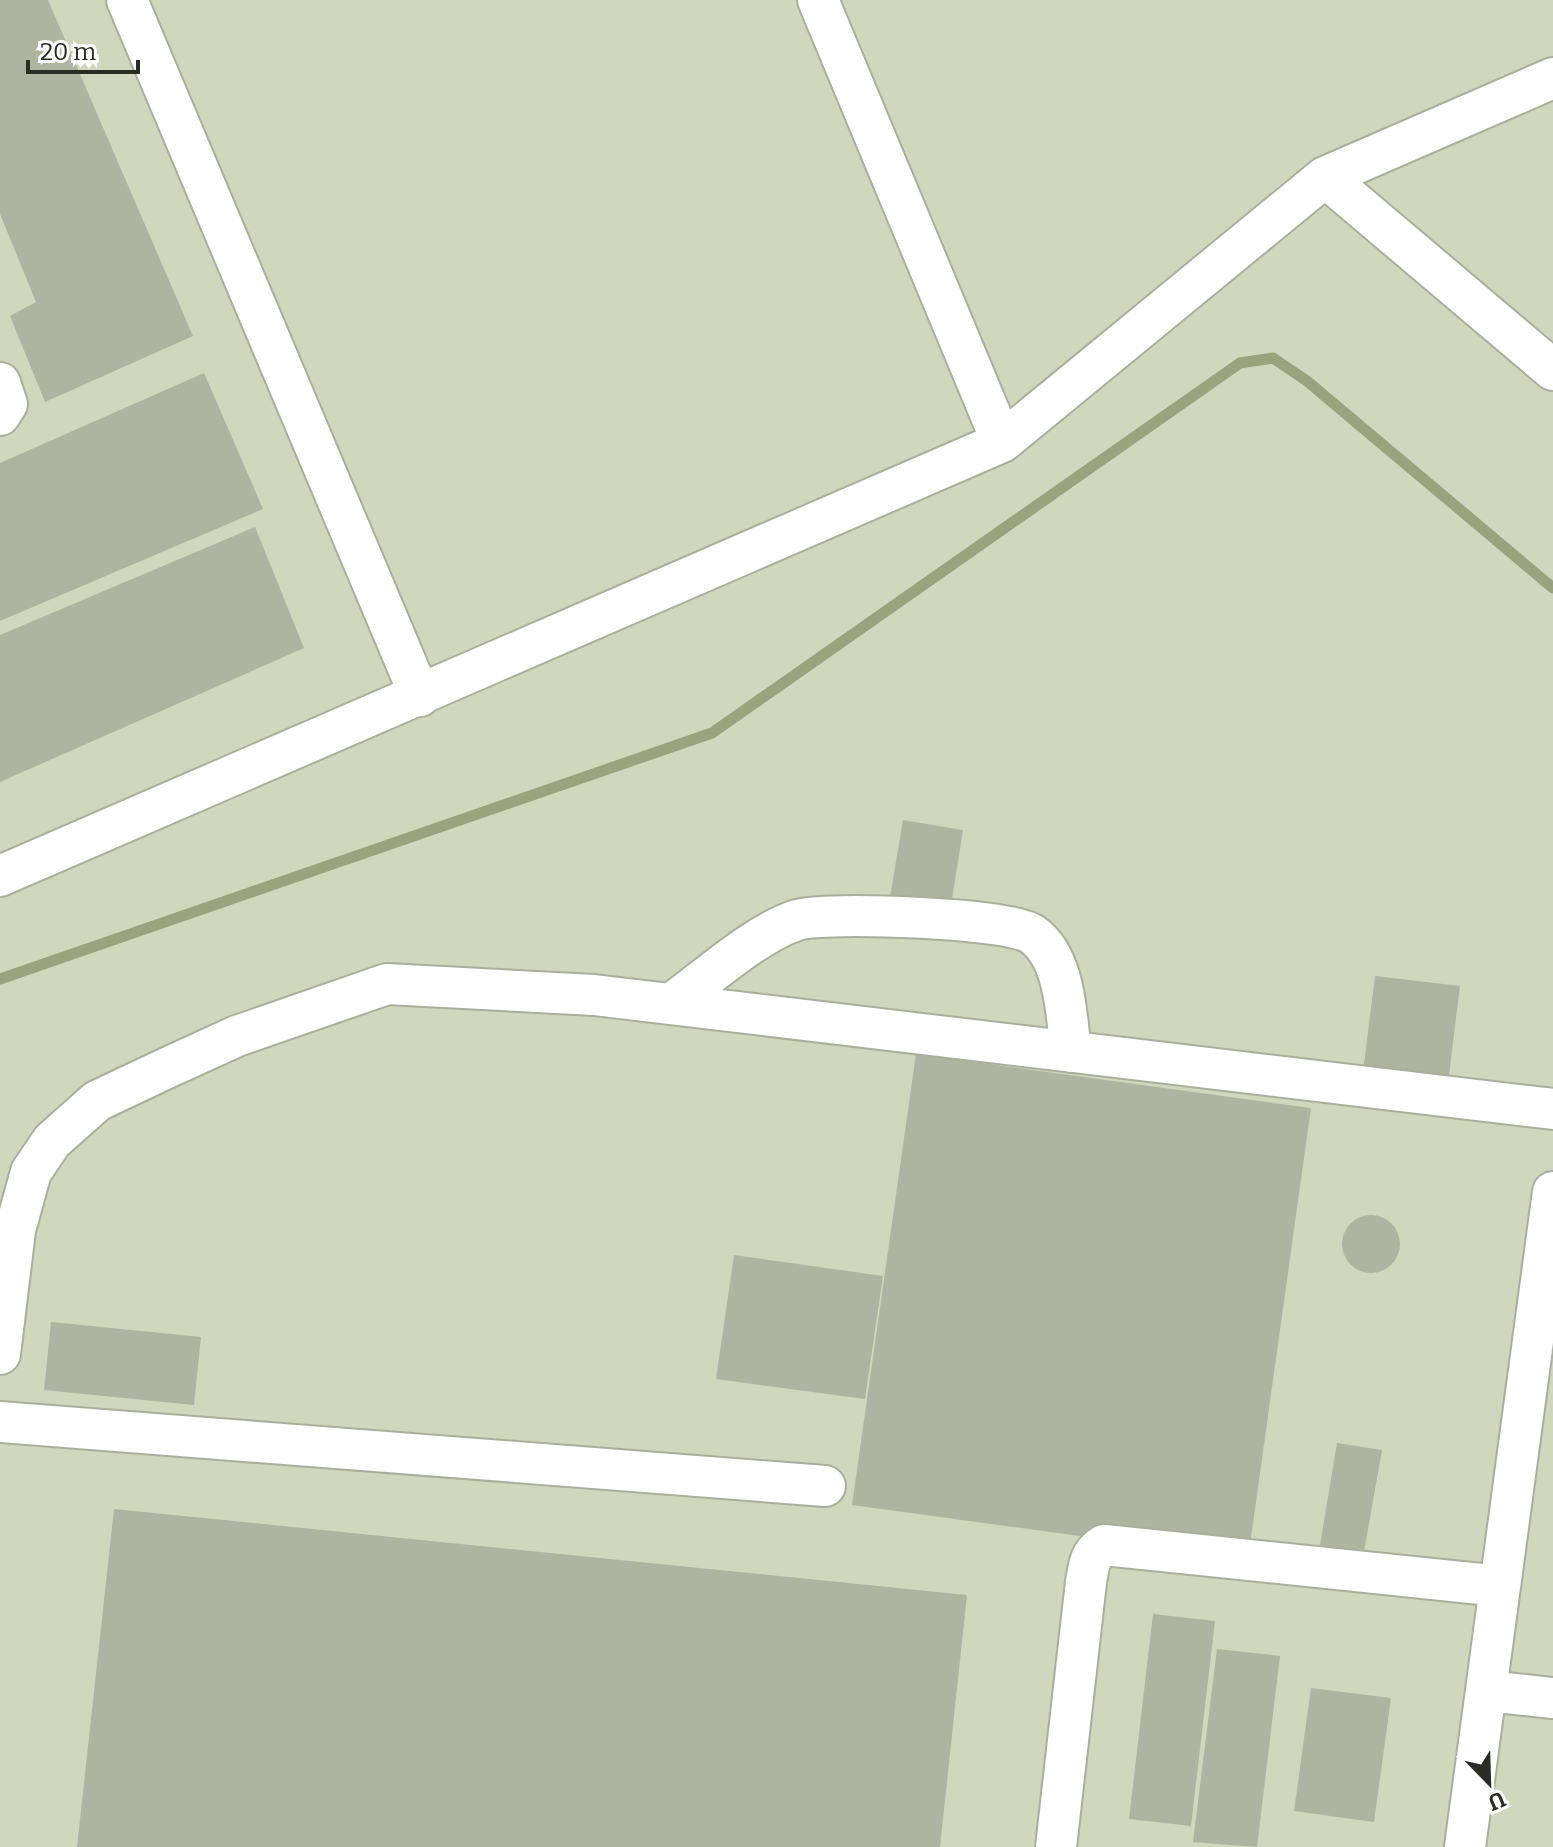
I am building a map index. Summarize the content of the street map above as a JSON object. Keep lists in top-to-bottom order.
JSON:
{
  "scale_bar": "20 m",
  "north": "bottom right"
}
